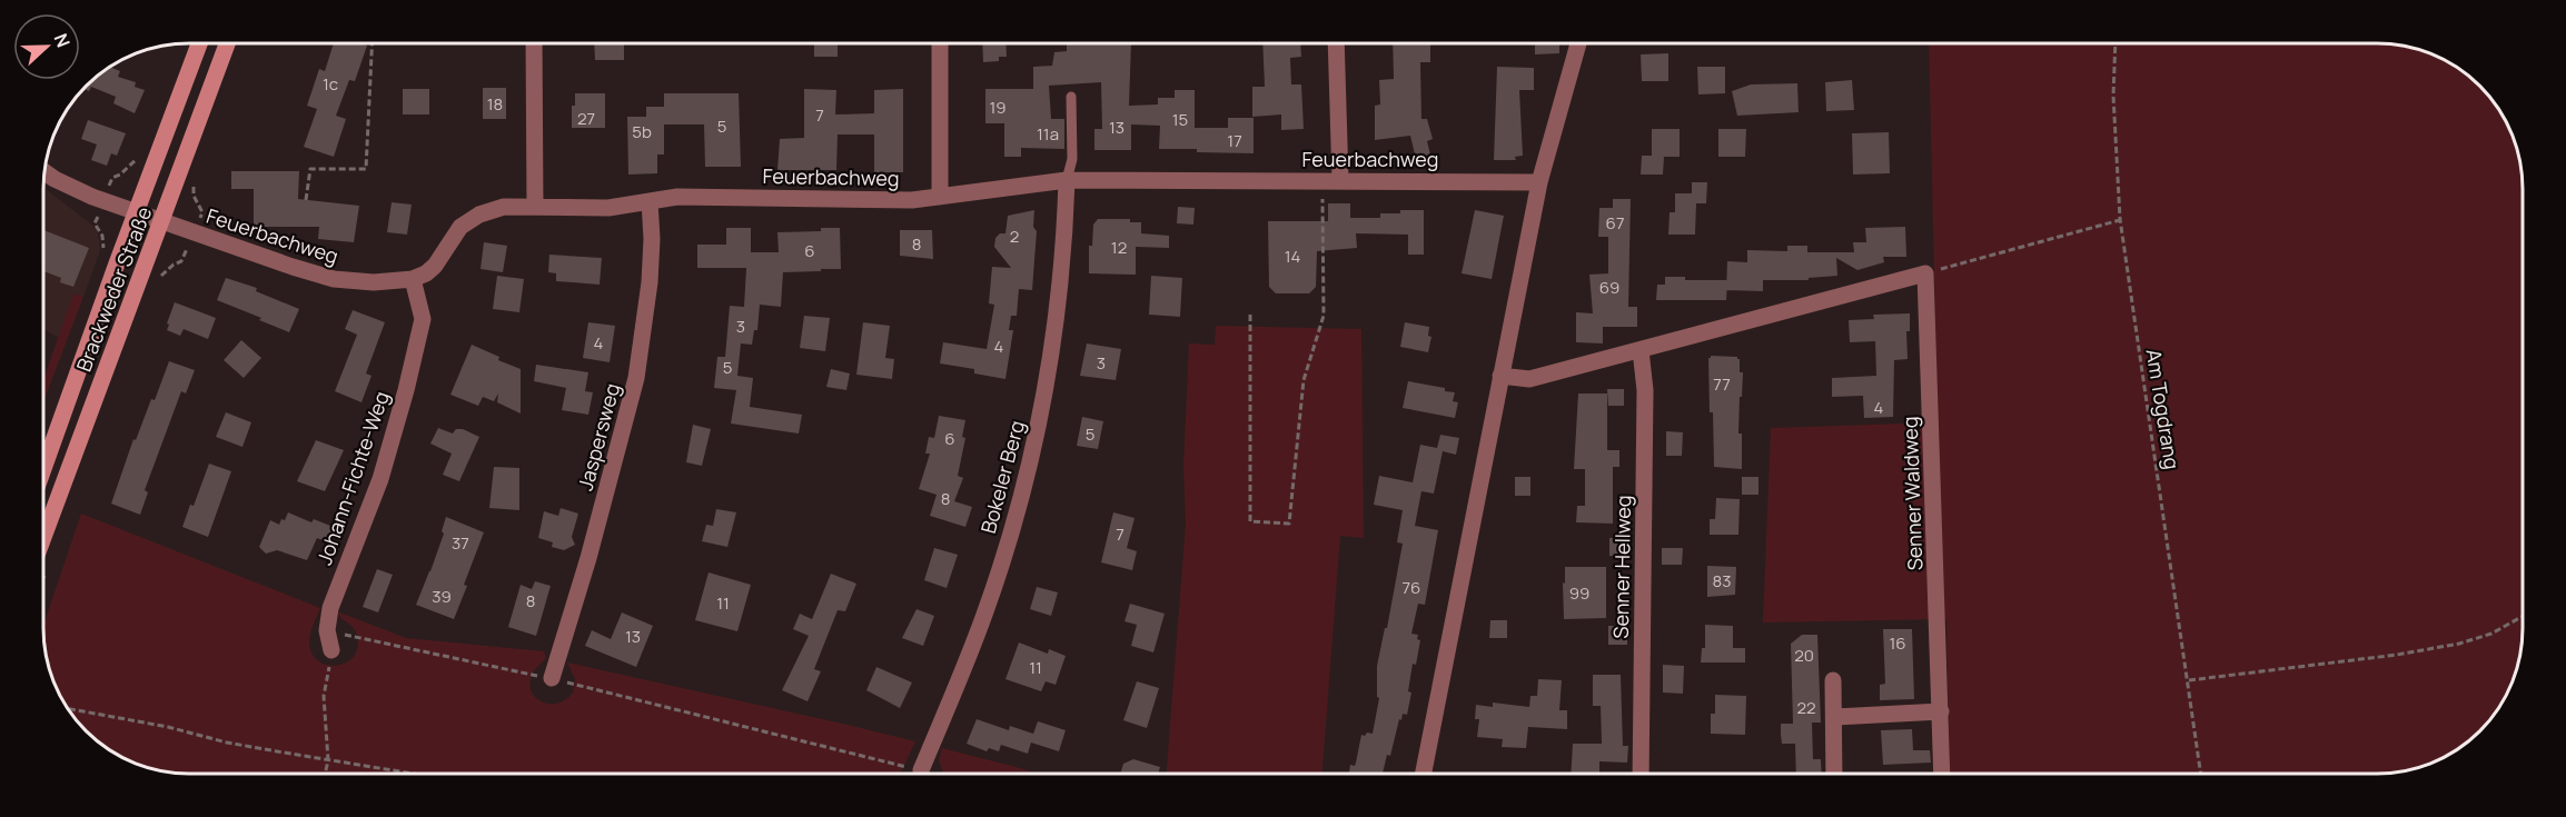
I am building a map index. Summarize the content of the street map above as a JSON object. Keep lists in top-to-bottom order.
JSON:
{
  "streets": {
    "main road": ["Brackweder Straße"],
    "street": [
      "Feuerbachweg",
      "Jaspersweg",
      "Bokeler Berg",
      "Johann-Fichte-Weg",
      "Senner Waldweg",
      "Senner Hellweg"
    ],
    "path": ["Am Togdrang"]
  },
  "crossings": [
    ["Feuerbachweg", "Brackweder Straße"],
    ["Feuerbachweg", "Jaspersweg"],
    ["Feuerbachweg", "Bokeler Berg"],
    ["Feuerbachweg", "Johann-Fichte-Weg"]
  ],
  "house_numbers": [
    "1c",
    "18",
    "19",
    "7",
    "27",
    "15",
    "5",
    "13",
    "5b",
    "11a",
    "17",
    "67",
    "2",
    "8",
    "12",
    "6",
    "14",
    "69",
    "3",
    "4",
    "4",
    "3",
    "5",
    "77",
    "4",
    "5",
    "6",
    "8",
    "7",
    "37",
    "83",
    "76",
    "99",
    "39",
    "8",
    "11",
    "13",
    "16",
    "20",
    "11",
    "22"
  ],
  "north": "right"
}
